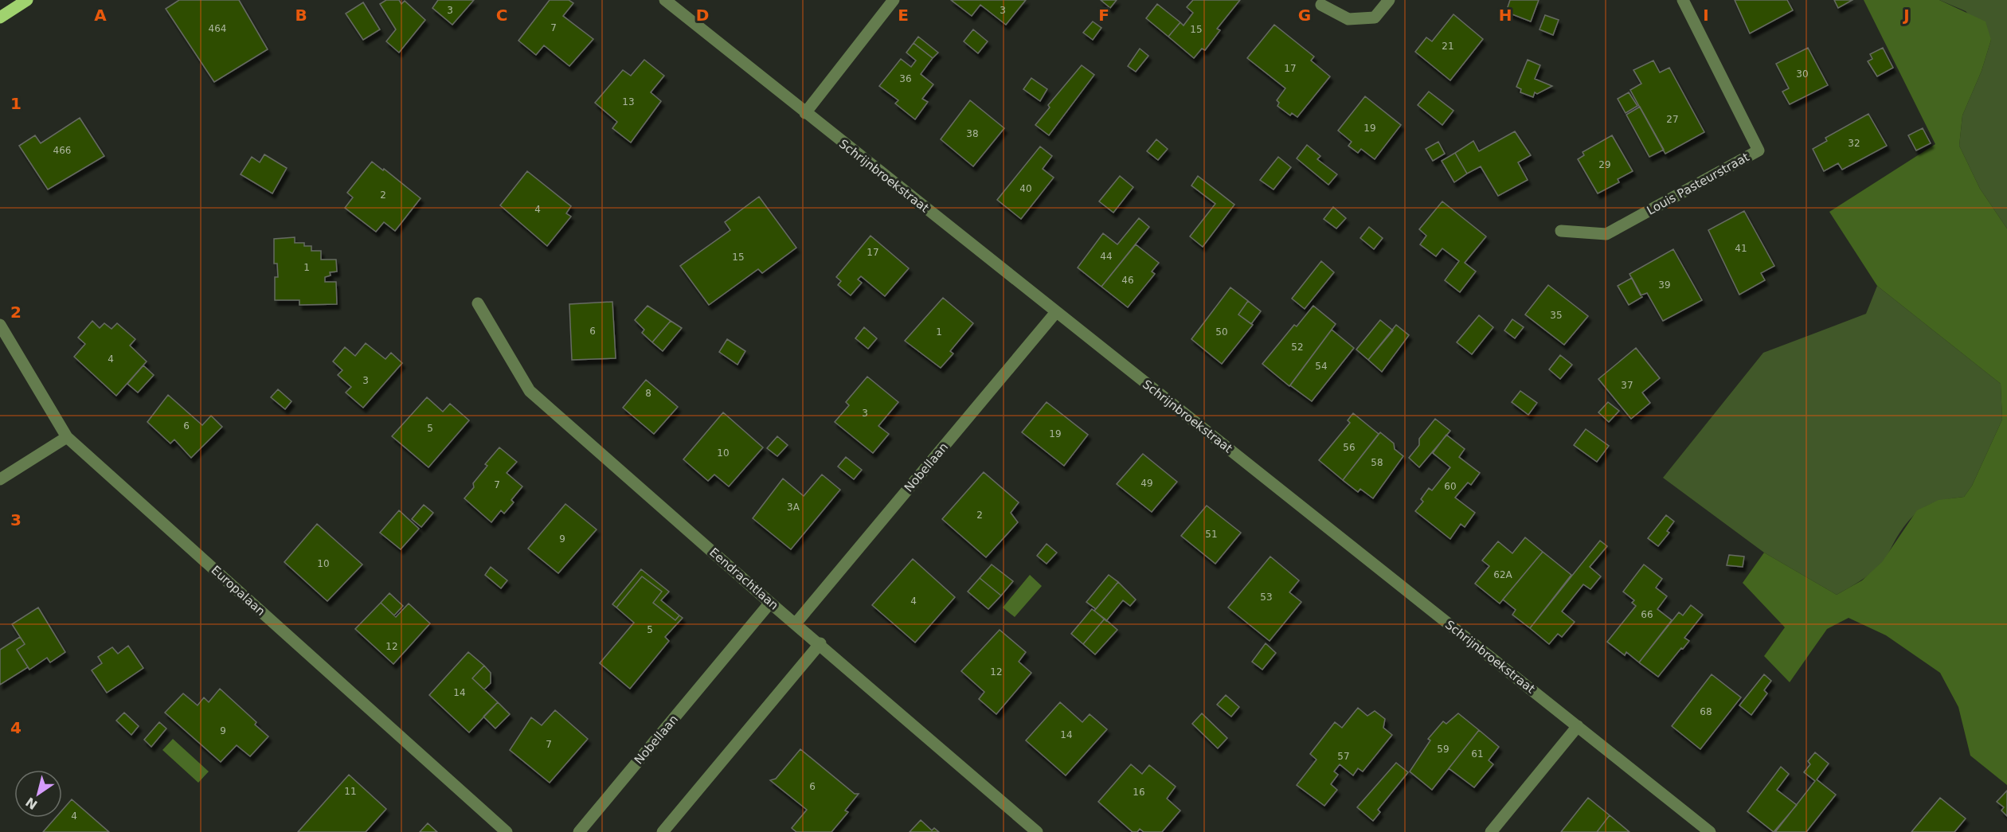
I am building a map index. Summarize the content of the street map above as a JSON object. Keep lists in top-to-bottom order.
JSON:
{
  "streets": {
    "street": [
      "Schrijnbroekstraat",
      "Louis Pasteurstraat",
      "Nobellaan",
      "Eendrachtlaan",
      "Europalaan"
    ]
  },
  "crossings": [
    ["Schrijnbroekstraat", "Nobellaan"],
    ["Nobellaan", "Eendrachtlaan"]
  ],
  "house_numbers": [
    "3",
    "3",
    "7",
    "464",
    "15",
    "21",
    "17",
    "30",
    "36",
    "13",
    "27",
    "19",
    "38",
    "32",
    "466",
    "29",
    "40",
    "2",
    "4",
    "41",
    "17",
    "44",
    "15",
    "1",
    "46",
    "39",
    "35",
    "6",
    "1",
    "50",
    "52",
    "4",
    "54",
    "3",
    "37",
    "8",
    "3",
    "6",
    "5",
    "19",
    "56",
    "10",
    "58",
    "49",
    "7",
    "60",
    "3A",
    "2",
    "51",
    "9",
    "10",
    "62A",
    "53",
    "4",
    "66",
    "5",
    "12",
    "12",
    "14",
    "68",
    "9",
    "14",
    "7",
    "59",
    "61",
    "57",
    "6",
    "11",
    "16",
    "4"
  ],
  "north": "bottom left",
  "grid": {
    "columns": [
      "A",
      "B",
      "C",
      "D",
      "E",
      "F",
      "G",
      "H",
      "I",
      "J"
    ],
    "rows": [
      "1",
      "2",
      "3",
      "4"
    ]
  }
}
